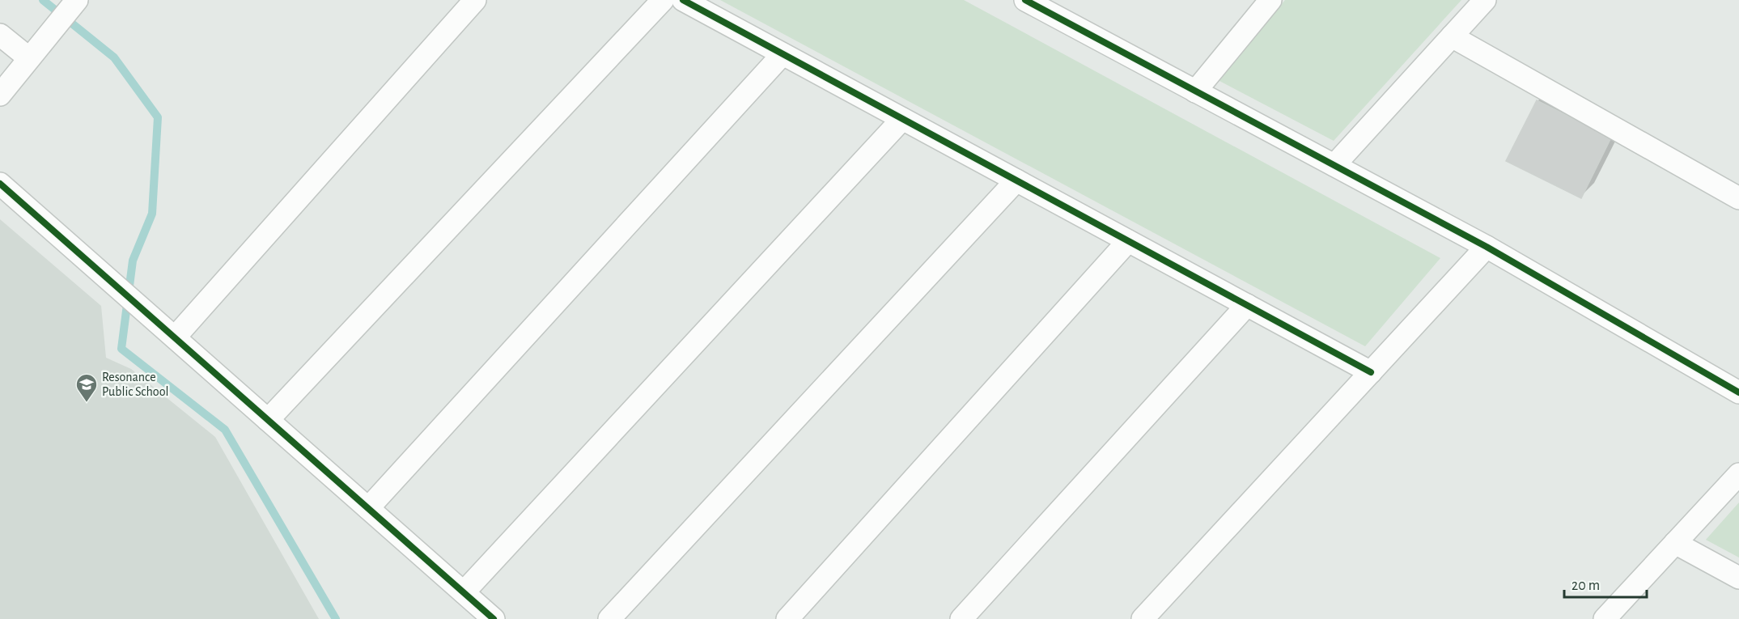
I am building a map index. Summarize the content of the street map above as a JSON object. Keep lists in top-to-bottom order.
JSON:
{
  "places": {
    "school or university": ["Resonance Public School"]
  },
  "scale_bar": "20 m"
}
